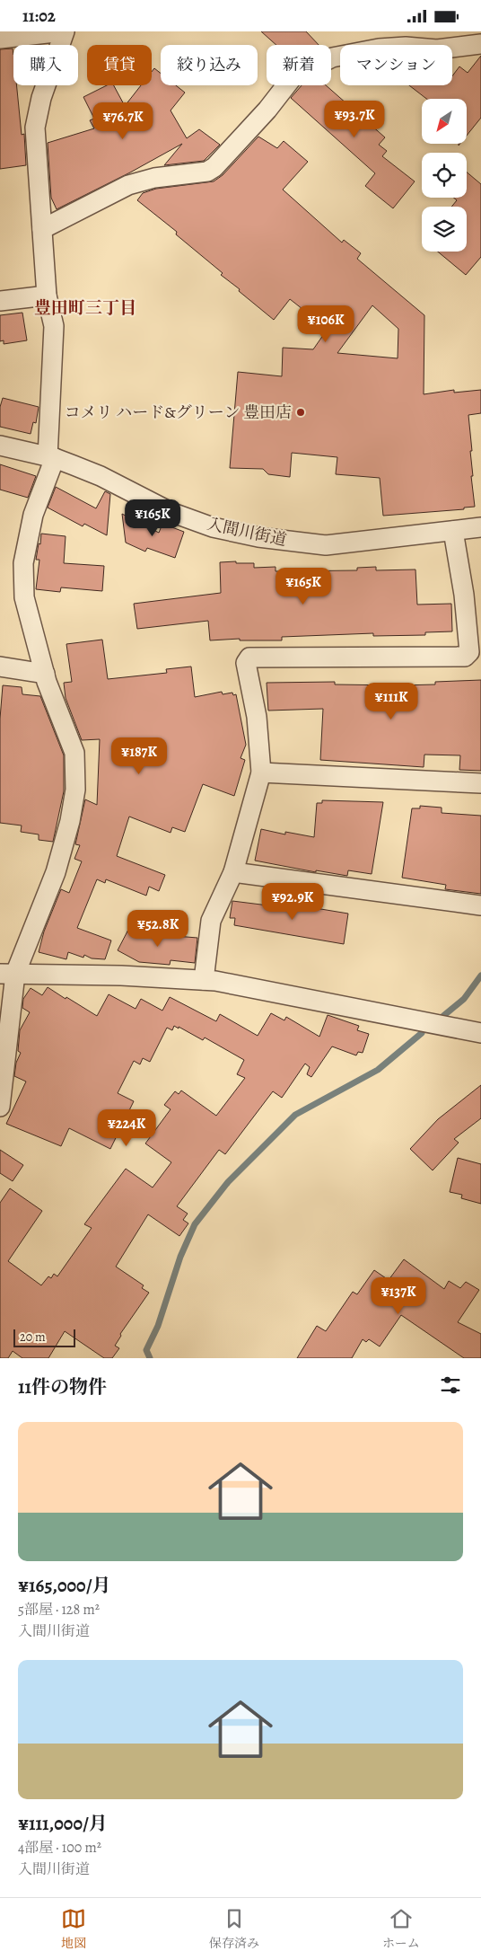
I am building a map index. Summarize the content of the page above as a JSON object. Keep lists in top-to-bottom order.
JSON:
{
  "streets": {
    "street": ["入間川街道"]
  },
  "districts": ["豊田町三丁目"],
  "places": ["コメリ ハード&グリーン 豊田店"],
  "scale_bar": "20 m",
  "north": "bottom left",
  "page": {
    "status": "11:02",
    "chip": [
      "購入",
      "賃貸",
      "絞り込み",
      "新着",
      "マンション"
    ],
    "price": [
      "¥93.7K",
      "¥76.7K",
      "¥106K",
      "¥165K",
      "¥165K",
      "¥111K",
      "¥187K",
      "¥92.9K",
      "¥52.8K",
      "¥224K",
      "¥137K"
    ],
    "scale": "20 m",
    "heading": "11件の物件",
    "list": [
      {
        "name": "¥165,000/月",
        "note": "5部屋 · 128 m² · 入間川街道"
      },
      {
        "name": "¥111,000/月",
        "note": "4部屋 · 100 m² · 入間川街道"
      }
    ],
    "tabs": ["地図", "保存済み", "ホーム"]
  }
}
